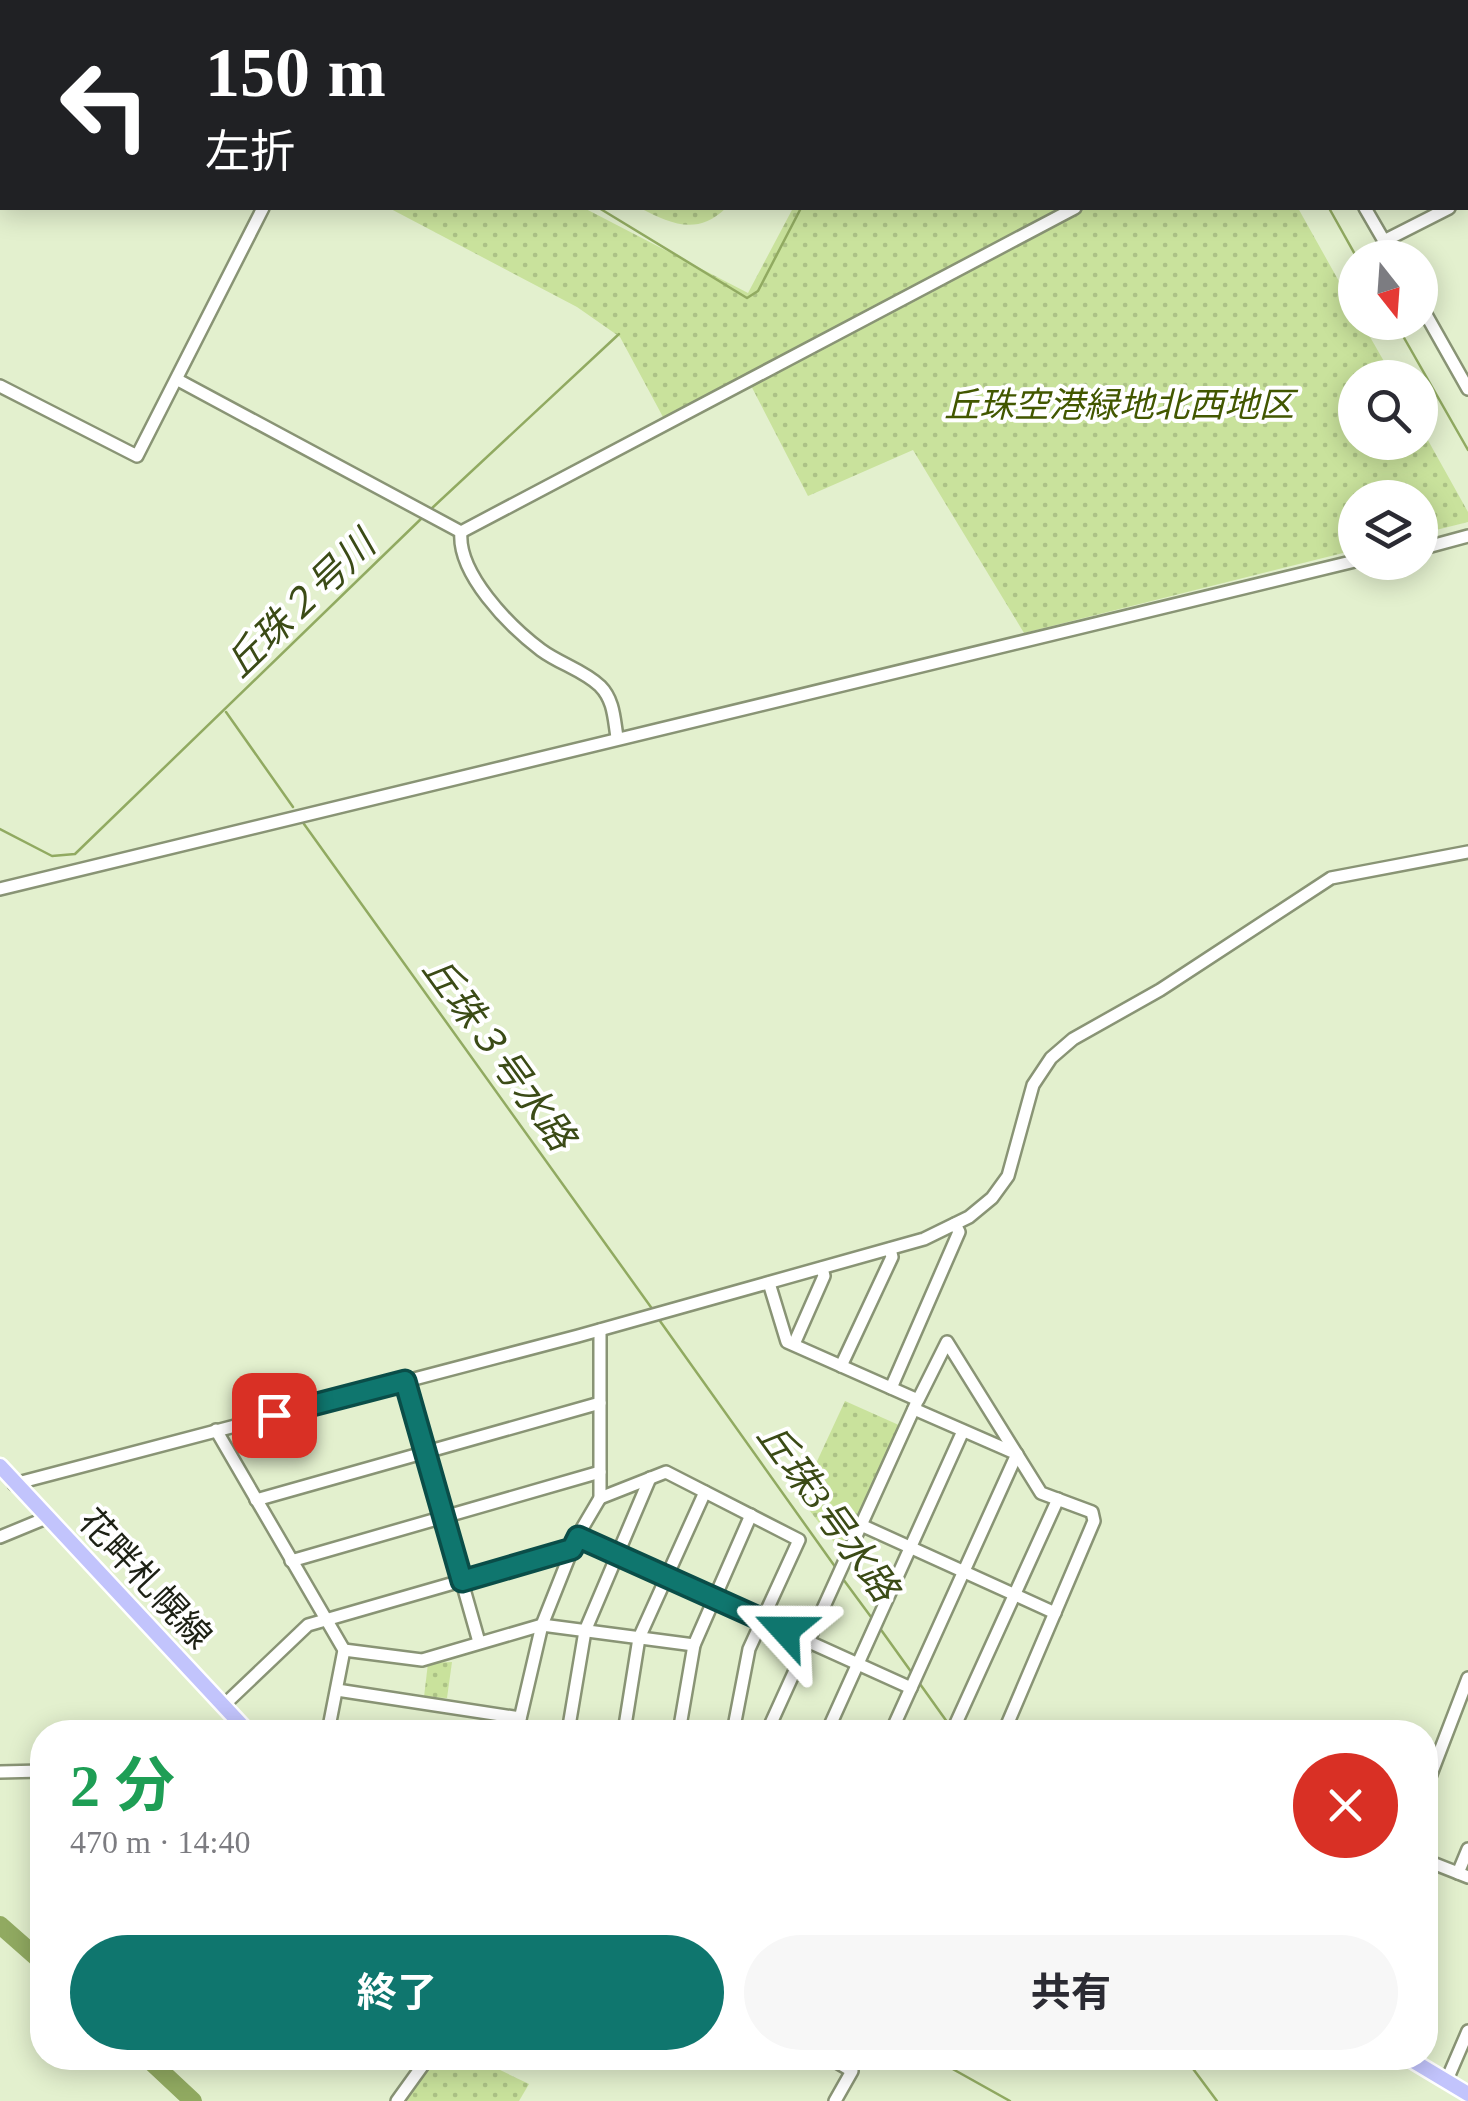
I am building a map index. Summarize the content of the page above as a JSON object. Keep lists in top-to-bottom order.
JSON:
{
  "streets": {
    "main road": ["花畔札幌線"]
  },
  "water": ["丘珠２号川", "丘珠３号水路", "丘珠3号水路"],
  "parks": ["丘珠空港緑地北西地区"],
  "north": "bottom",
  "page": {
    "turn": ["150 m", "左折"],
    "heading": ["2 分", "470 m · 14:40"],
    "buttons": ["終了", "共有"]
  }
}
